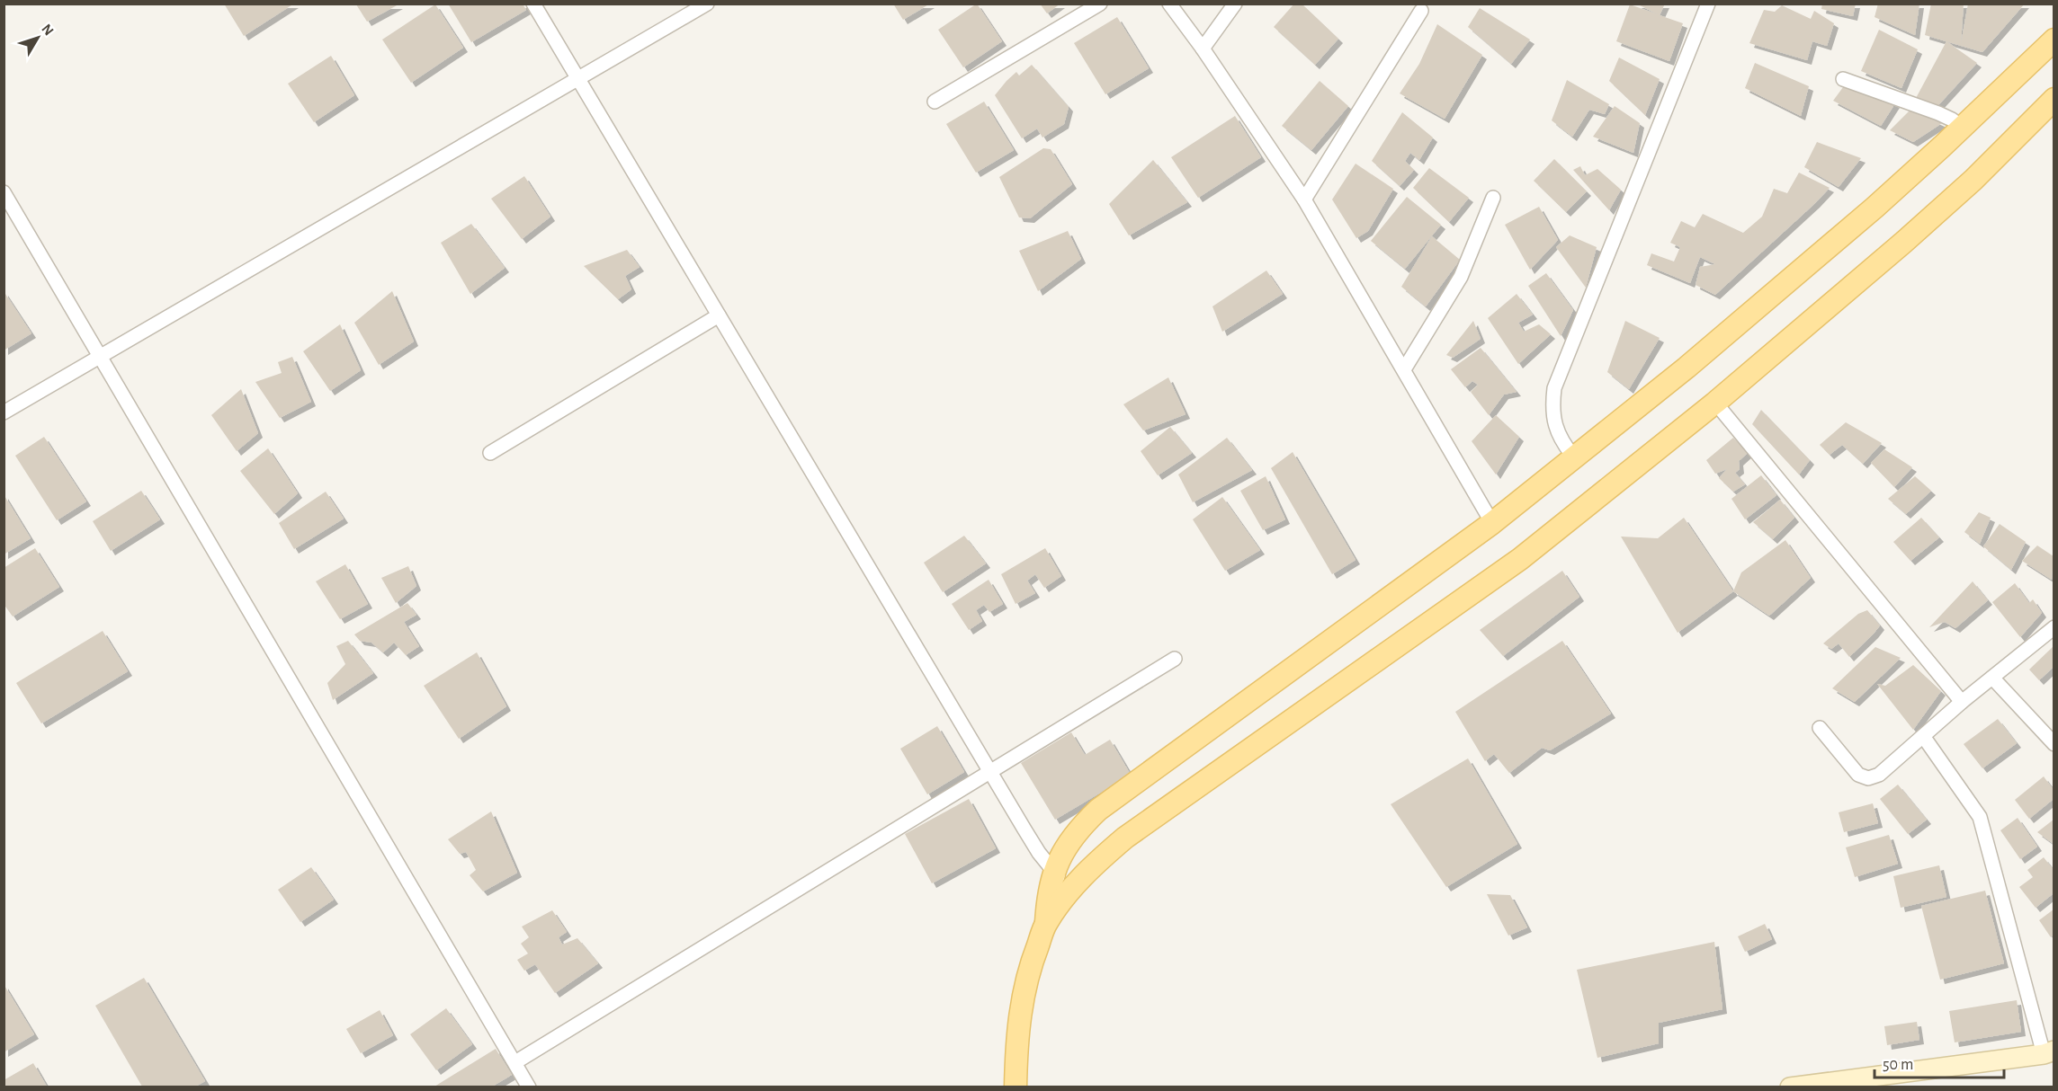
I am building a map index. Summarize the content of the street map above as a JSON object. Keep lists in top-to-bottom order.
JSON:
{
  "scale_bar": "50 m",
  "north": "top right"
}
